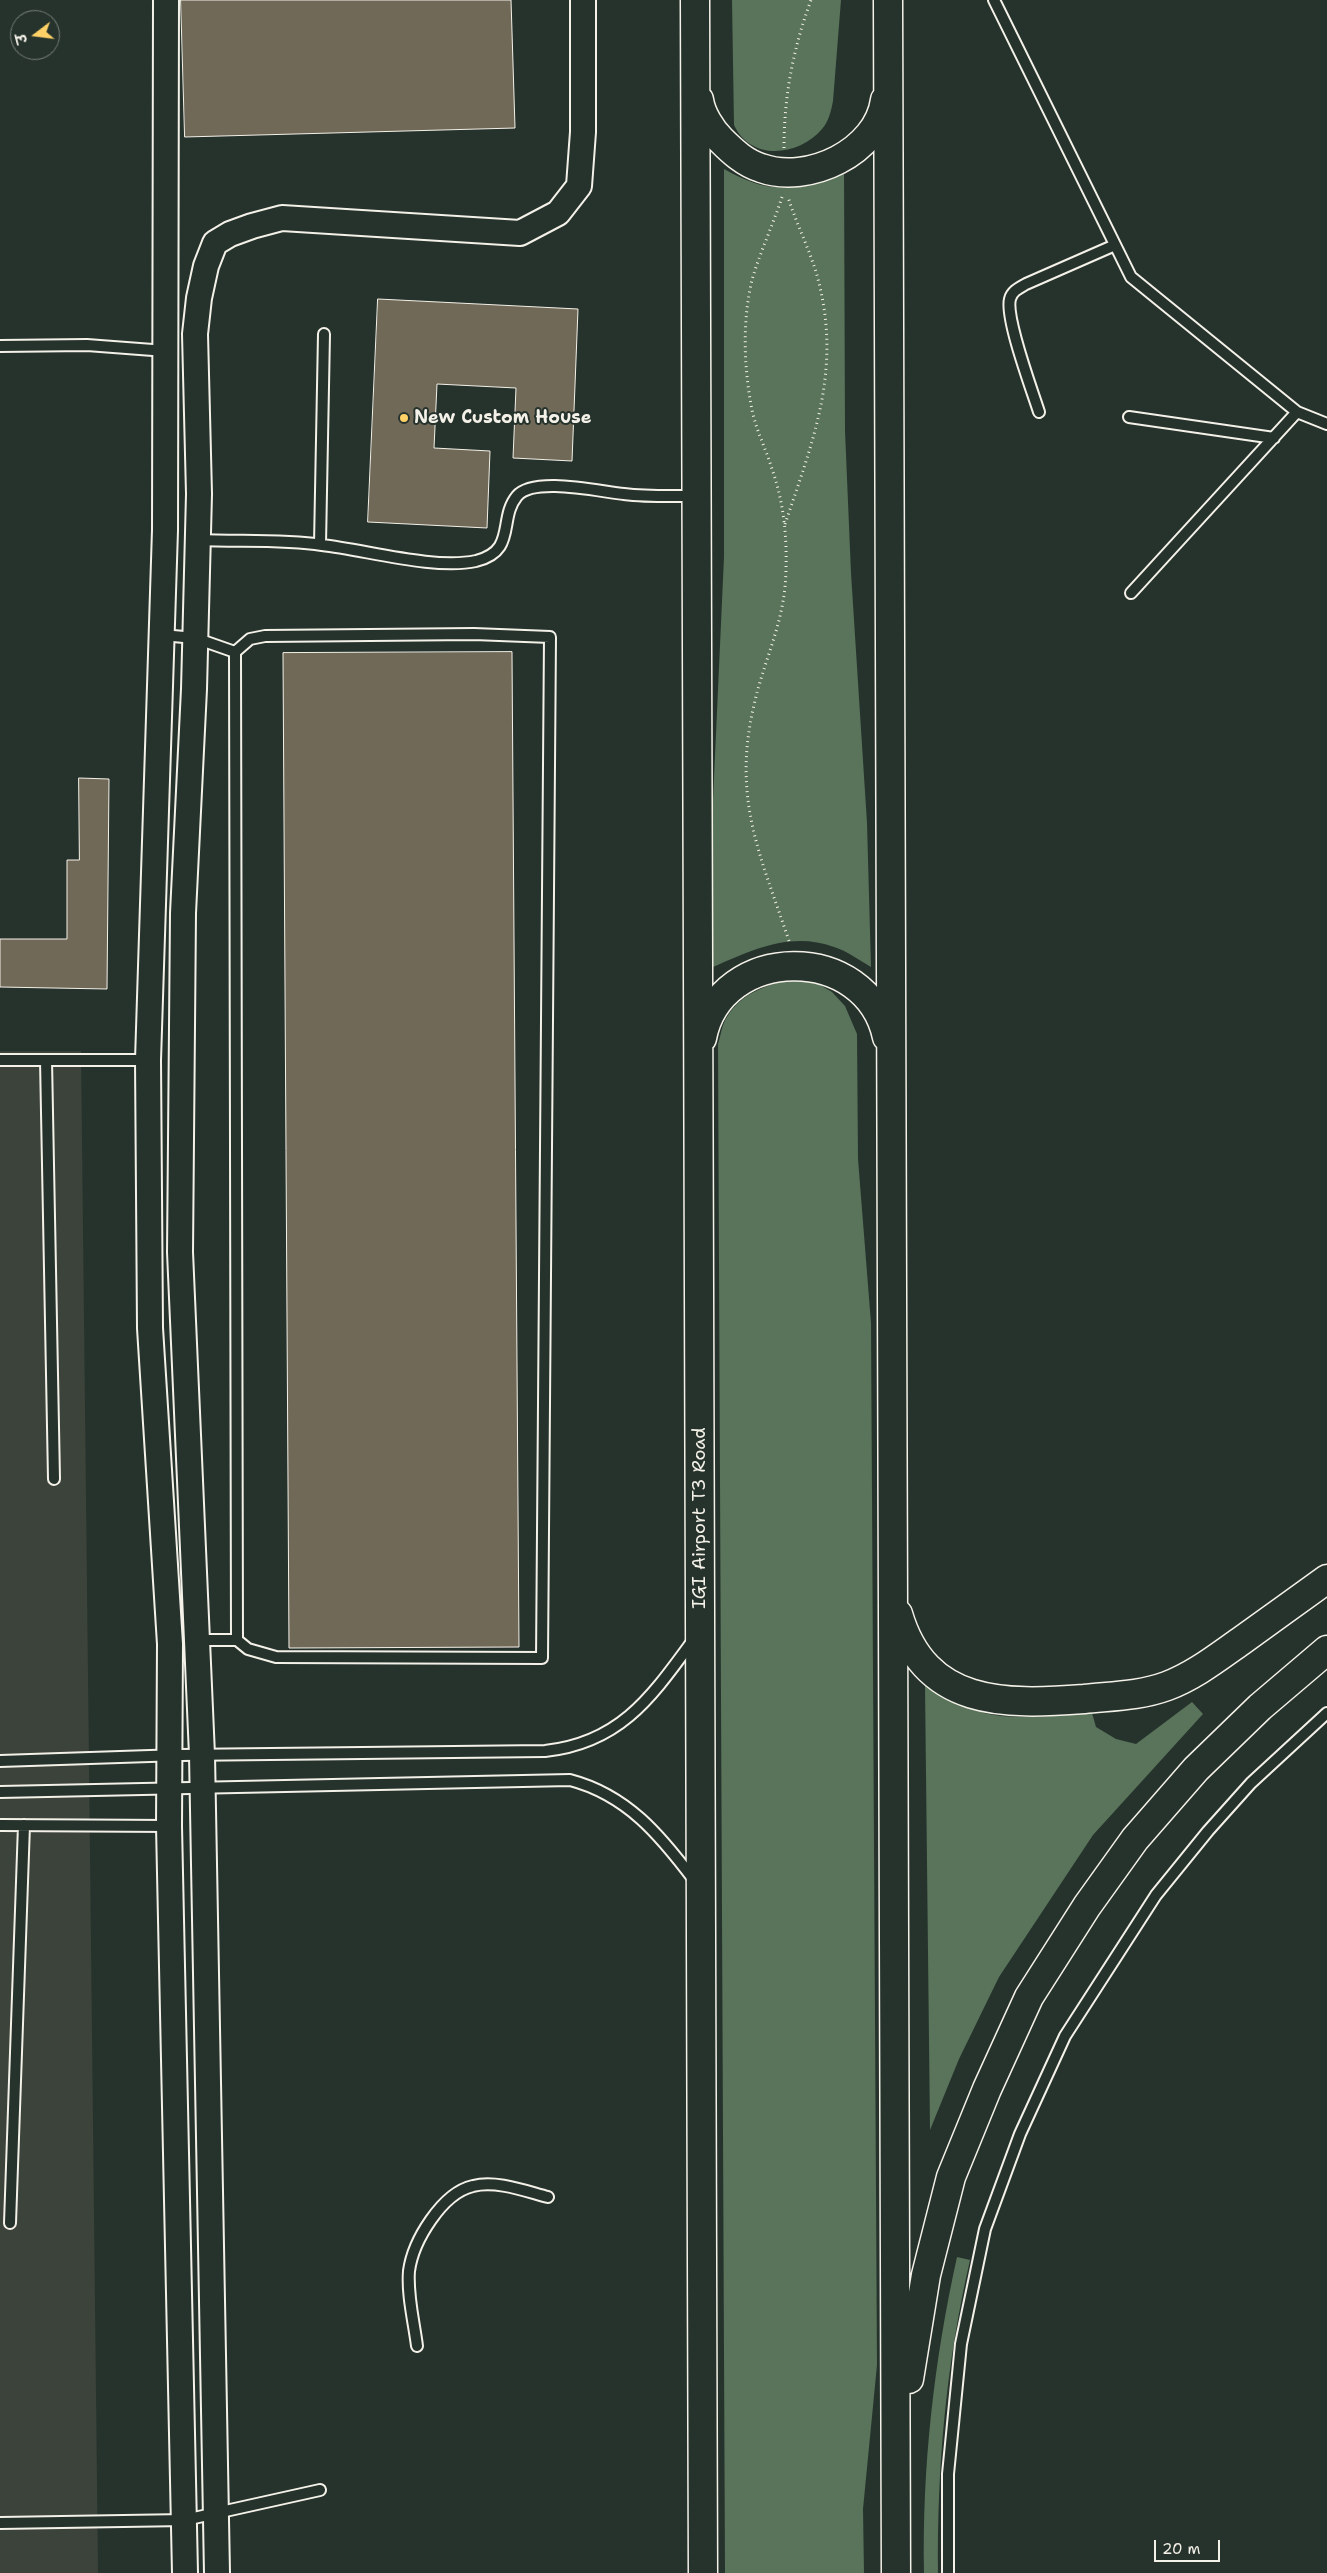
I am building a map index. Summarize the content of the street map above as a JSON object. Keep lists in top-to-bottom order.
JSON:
{
  "streets": {
    "main road": ["IGI Airport T3 Road"]
  },
  "places": ["New Custom House"],
  "scale_bar": "20 m",
  "north": "left"
}
